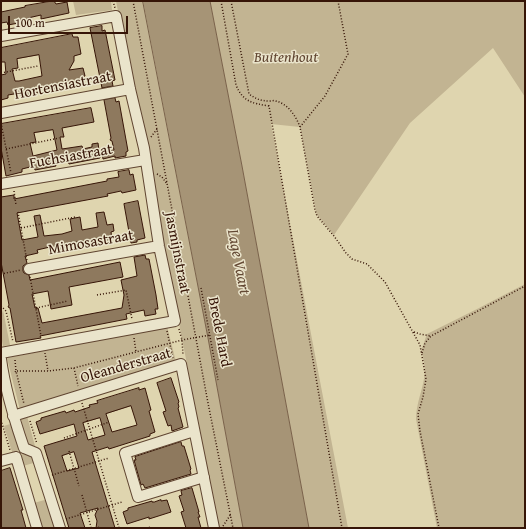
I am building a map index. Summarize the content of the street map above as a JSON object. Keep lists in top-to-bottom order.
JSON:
{
  "streets": {
    "street": [
      "Hortensiastraat",
      "Fuchsiastraat",
      "Mimosastraat",
      "Jasmijnstraat",
      "Oleanderstraat"
    ],
    "path": ["Brede Hard"]
  },
  "crossings": [
    ["Hortensiastraat", "Jasmijnstraat"],
    ["Fuchsiastraat", "Jasmijnstraat"],
    ["Mimosastraat", "Jasmijnstraat"]
  ],
  "water": ["Lage Vaart"],
  "parks": ["Buitenhout"],
  "scale_bar": "100 m"
}
